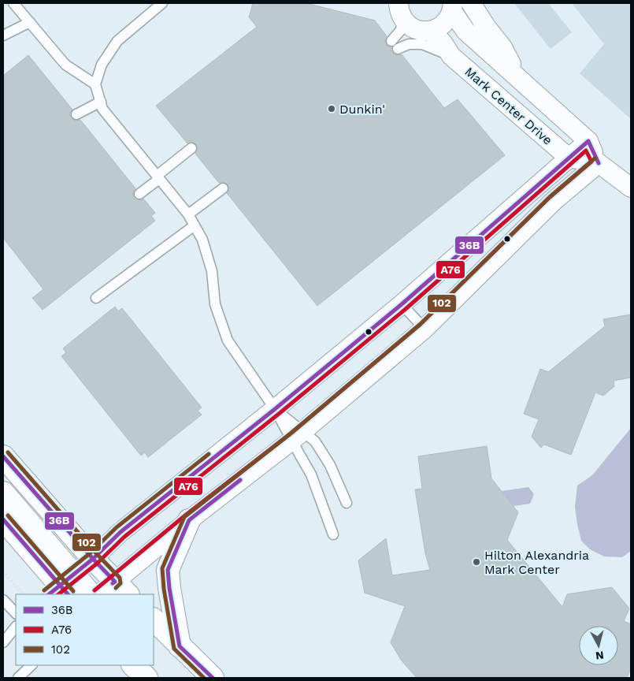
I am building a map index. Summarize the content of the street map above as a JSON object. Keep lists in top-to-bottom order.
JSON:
{
  "streets": {
    "street": ["Mark Center Drive"]
  },
  "places": ["Dunkin'", "Hilton Alexandria Mark Center"],
  "lines": ["transit line 36B", "transit line A76", "transit line 102"],
  "legend": ["36B", "A76", "102"],
  "north": "bottom"
}
